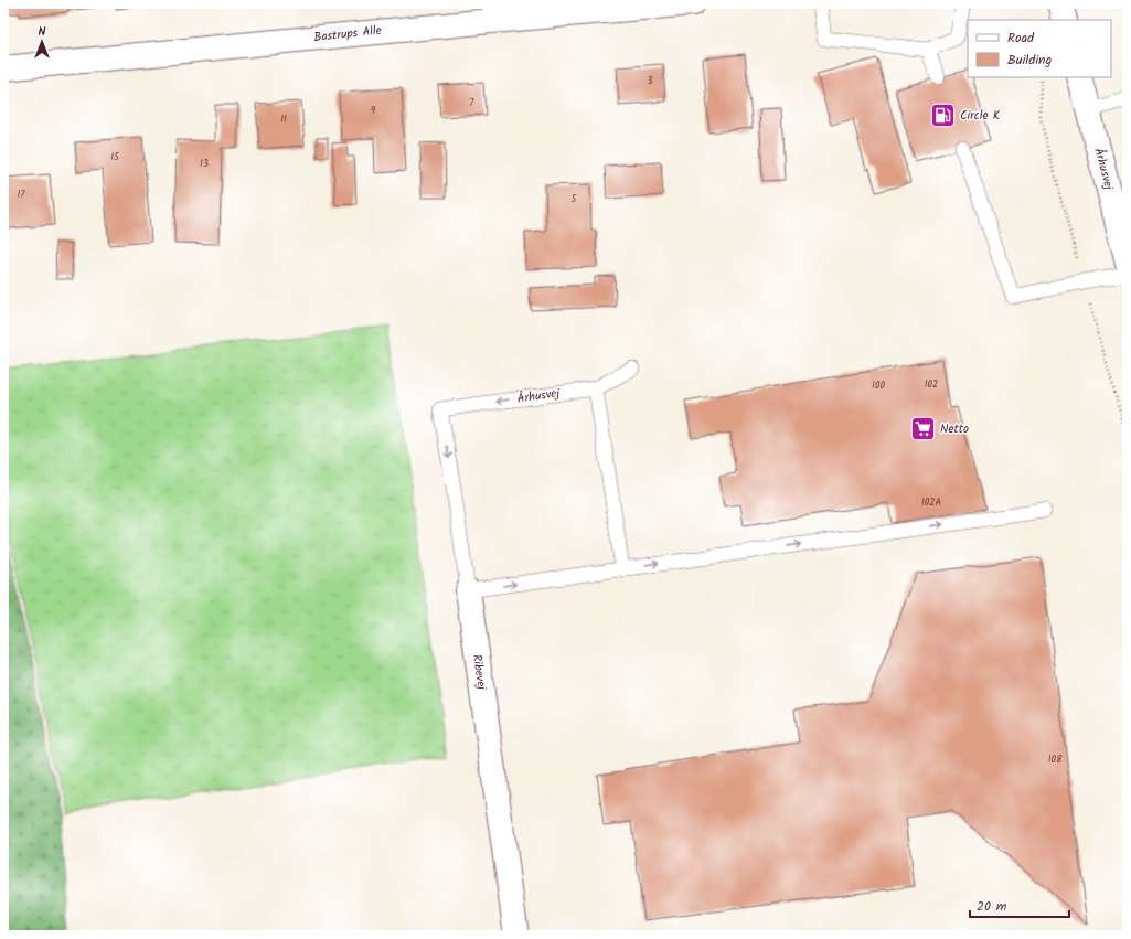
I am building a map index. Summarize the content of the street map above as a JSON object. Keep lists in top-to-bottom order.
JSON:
{
  "streets": {
    "street": ["Bastrups Alle", "Århusvej", "Ribevej"]
  },
  "crossings": [
    ["Århusvej", "Ribevej"]
  ],
  "one_way": ["Århusvej"],
  "places": {
    "fuel station": ["Circle K"],
    "supermarket": ["Netto"]
  },
  "house_numbers": [
    "3",
    "7",
    "9",
    "11",
    "15",
    "13",
    "17",
    "5",
    "102",
    "100",
    "102A",
    "108"
  ],
  "legend": ["Road", "Building"],
  "scale_bar": "20 m",
  "north": "top"
}
